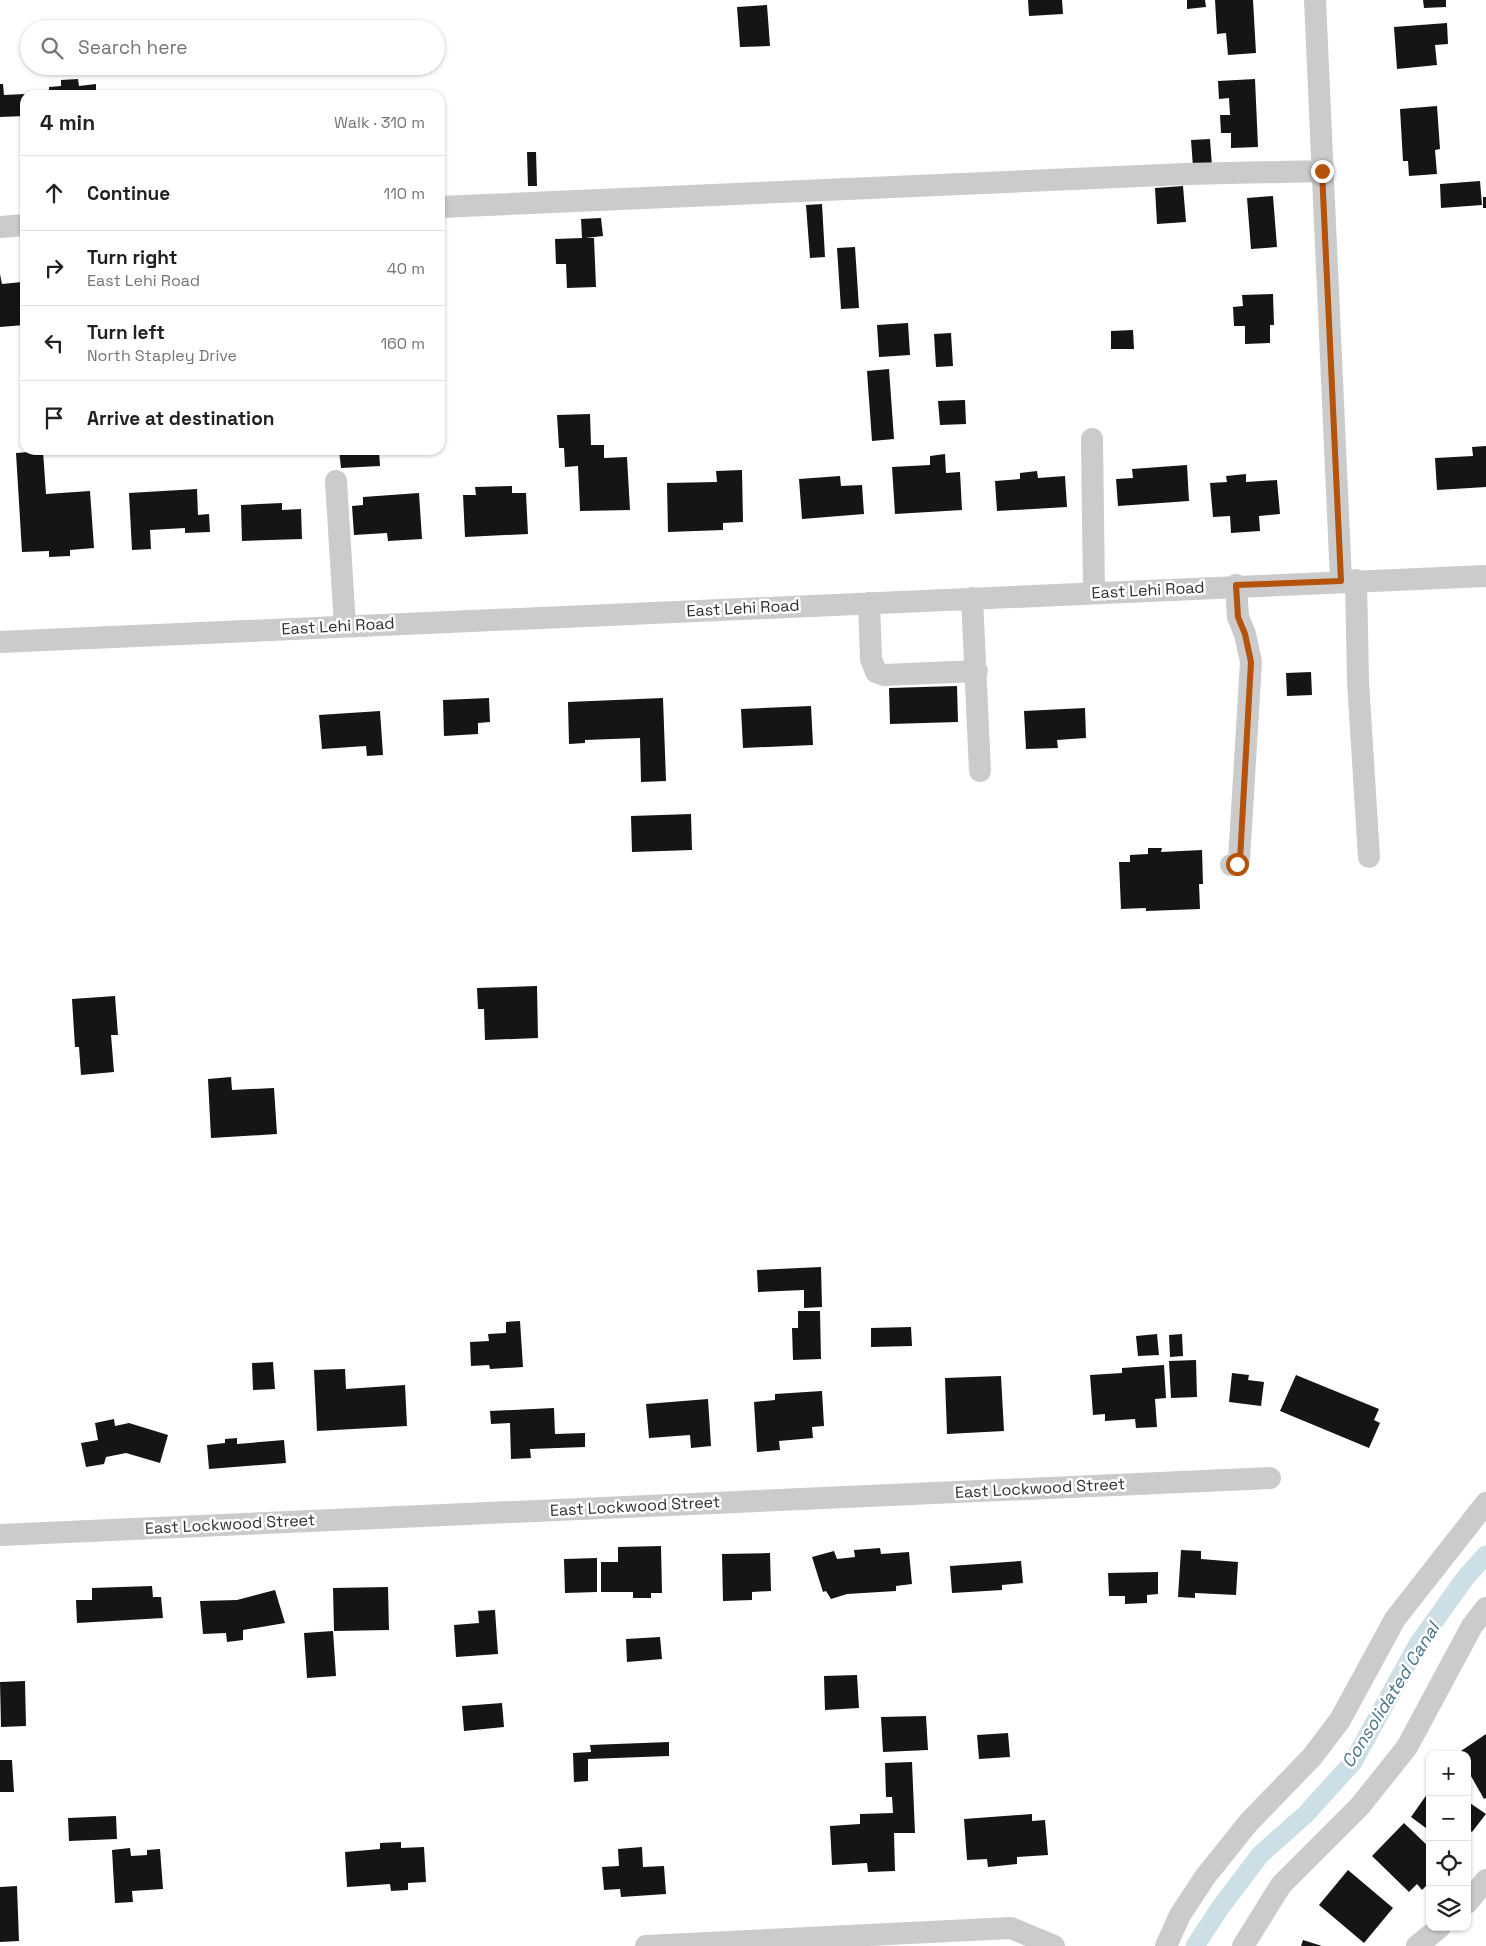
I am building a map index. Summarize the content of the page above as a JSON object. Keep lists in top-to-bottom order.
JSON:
{
  "streets": {
    "street": ["East Lehi Road", "East Lockwood Street"]
  },
  "water": ["Consolidated Canal"],
  "page": {
    "search": "Search here",
    "heading": ["4 min", "Walk · 310 m"],
    "list": [
      ["Continue", "110 m"],
      ["Turn right", "East Lehi Road", "40 m"],
      ["Turn left", "North Stapley Drive", "160 m"],
      "Arrive at destination"
    ],
    "map_buttons": ["+", "−"]
  }
}
